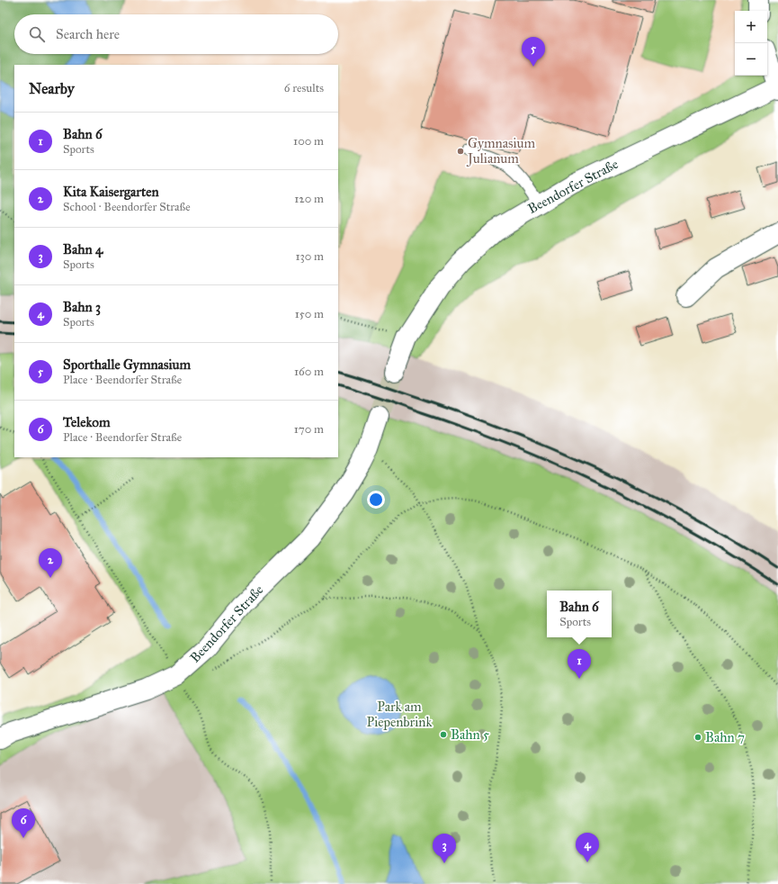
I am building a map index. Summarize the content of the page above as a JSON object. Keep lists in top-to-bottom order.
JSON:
{
  "streets": {
    "street": ["Beendorfer Straße"]
  },
  "parks": ["Park am Piepenbrink"],
  "places": ["Gymnasium Julianum", "Bahn 5", "Bahn 7"],
  "page": {
    "map_buttons": ["+", "−"],
    "search": "Search here",
    "pins": [
      "5",
      "2",
      "1",
      "6",
      "4",
      "3"
    ],
    "heading": ["Nearby", "6 results"],
    "list": [
      {
        "mark": "1",
        "name": "Bahn 6",
        "note": "Sports",
        "value": "100 m"
      },
      {
        "mark": "2",
        "name": "Kita Kaisergarten",
        "note": "School · Beendorfer Straße",
        "value": "120 m"
      },
      {
        "mark": "3",
        "name": "Bahn 4",
        "note": "Sports",
        "value": "130 m"
      },
      {
        "mark": "4",
        "name": "Bahn 3",
        "note": "Sports",
        "value": "150 m"
      },
      {
        "mark": "5",
        "name": "Sporthalle Gymnasium",
        "note": "Place · Beendorfer Straße",
        "value": "160 m"
      },
      {
        "mark": "6",
        "name": "Telekom",
        "note": "Place · Beendorfer Straße",
        "value": "170 m"
      }
    ],
    "popup": ["Bahn 6", "Sports"]
  }
}
